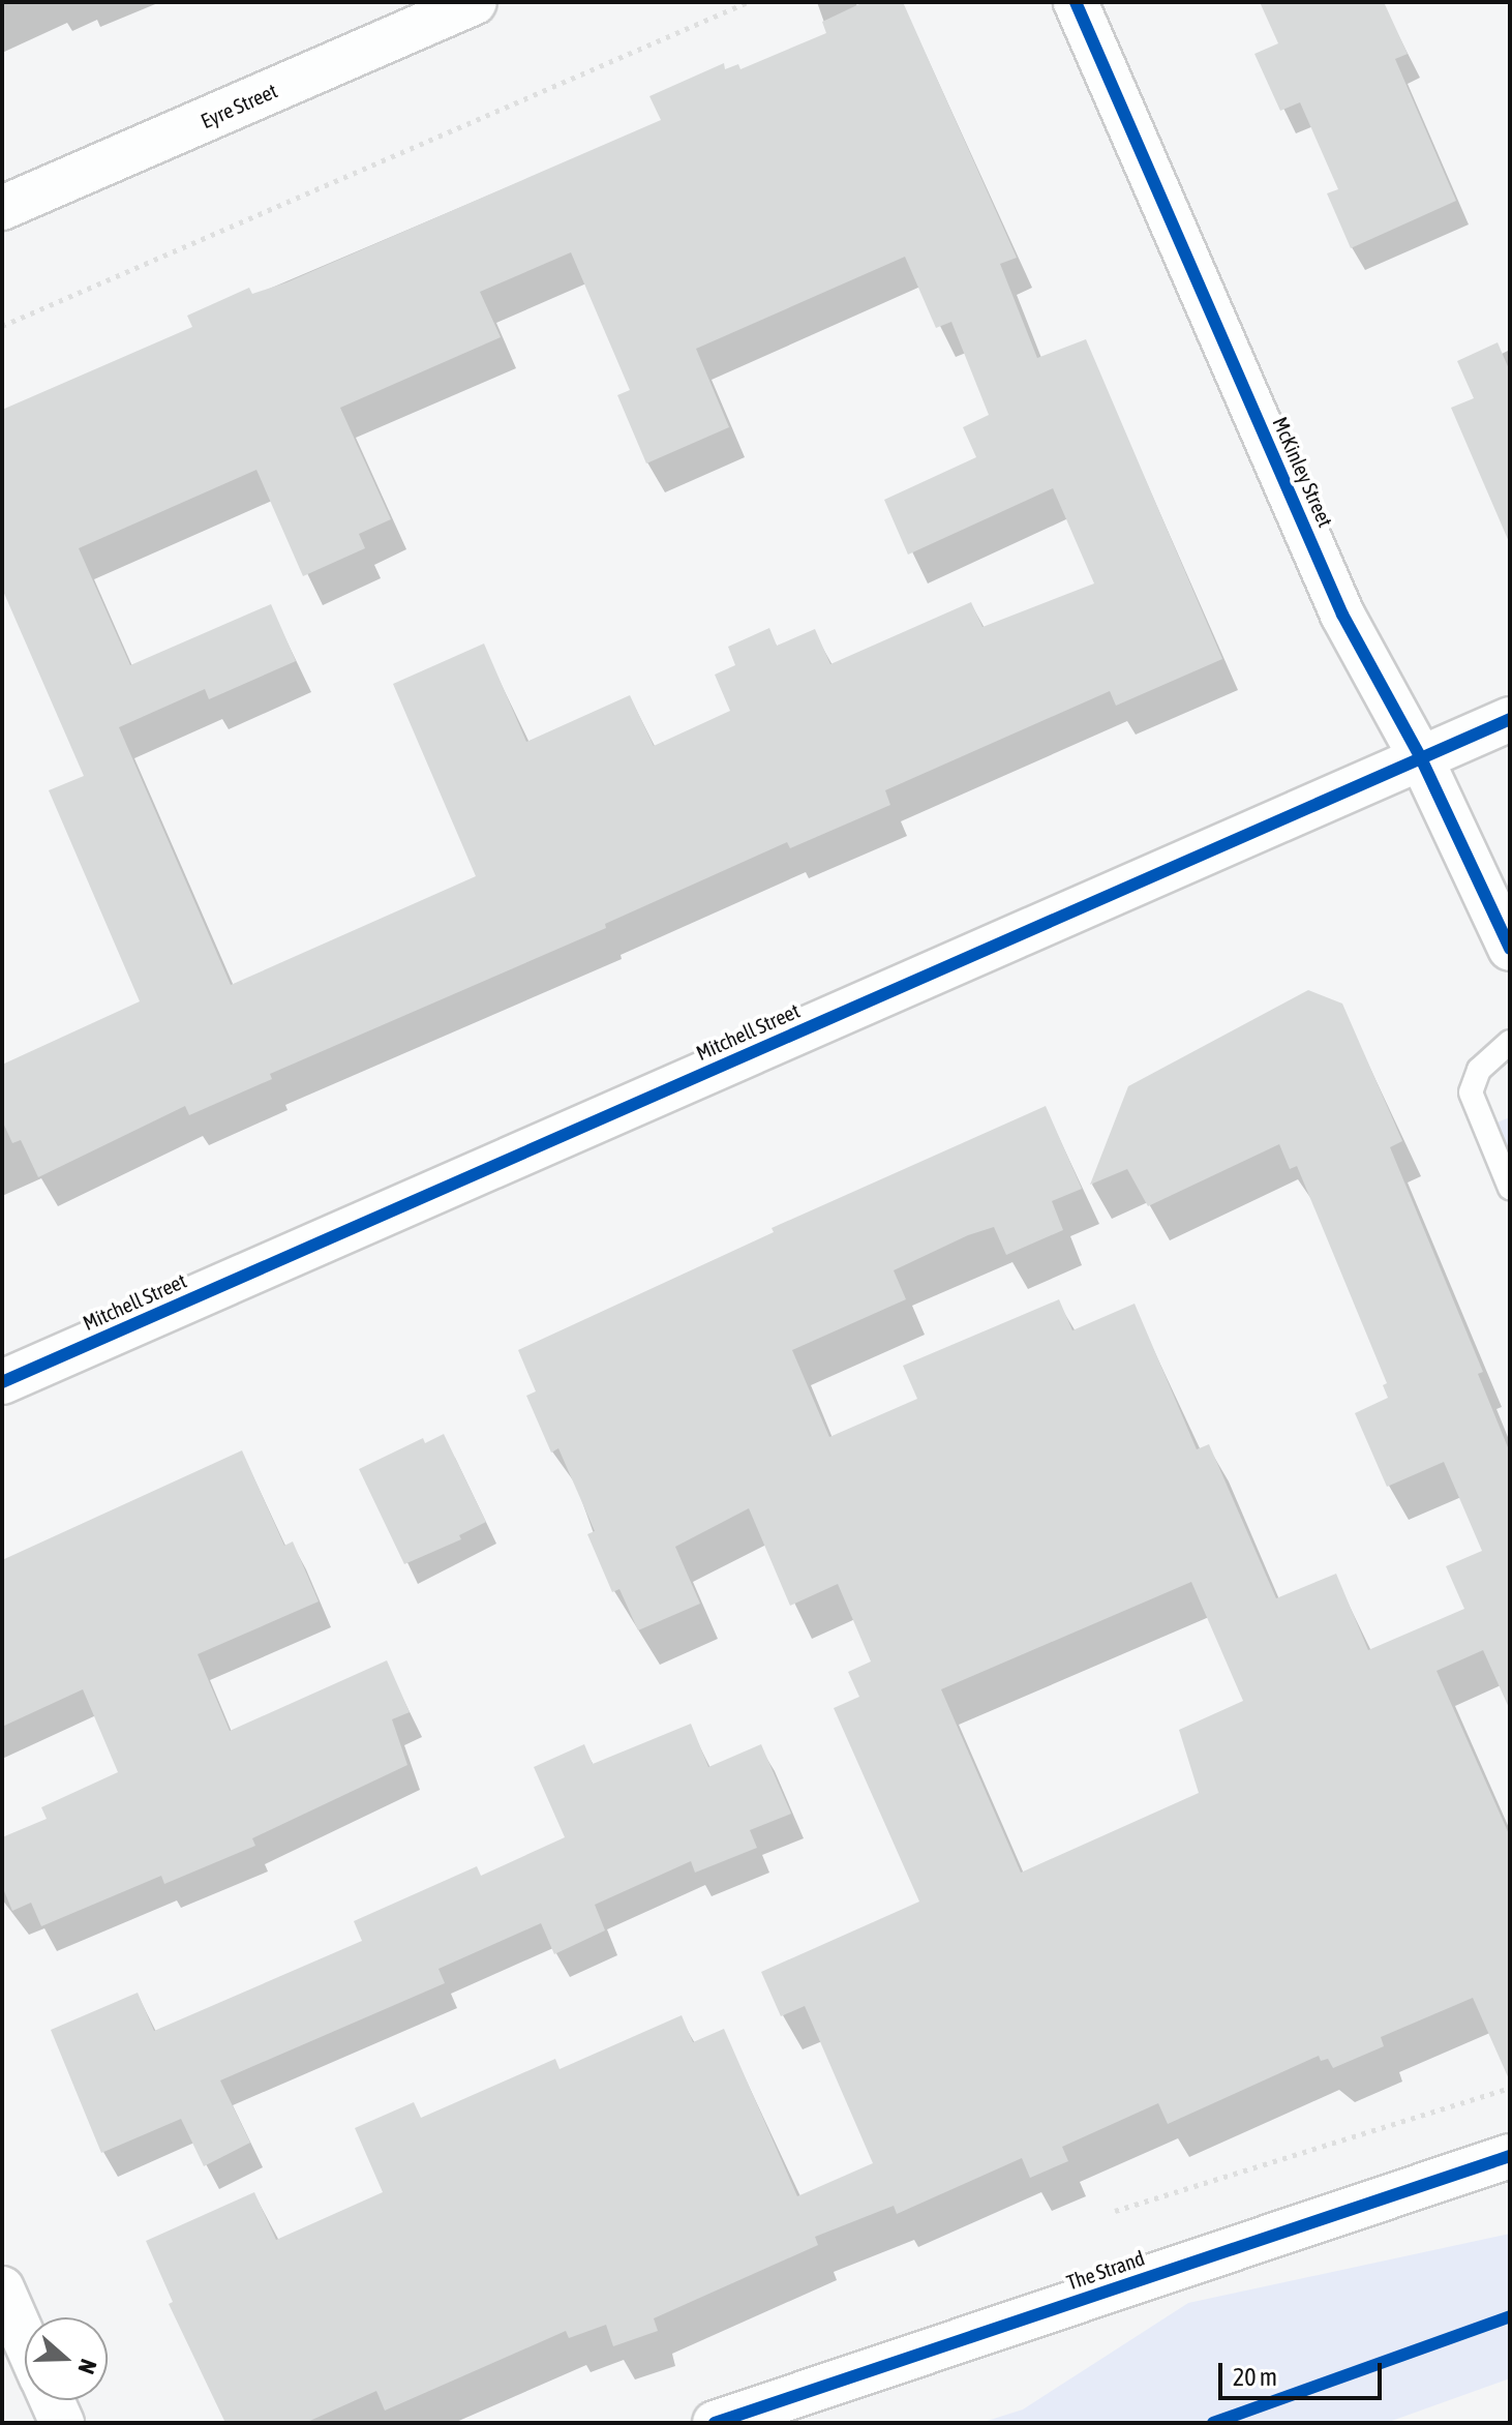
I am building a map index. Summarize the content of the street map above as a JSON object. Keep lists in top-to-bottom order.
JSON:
{
  "streets": {
    "street": [
      "Eyre Street",
      "McKinley Street",
      "Mitchell Street",
      "The Strand"
    ]
  },
  "crossings": [
    ["McKinley Street", "Mitchell Street"]
  ],
  "scale_bar": "20 m",
  "north": "right"
}
